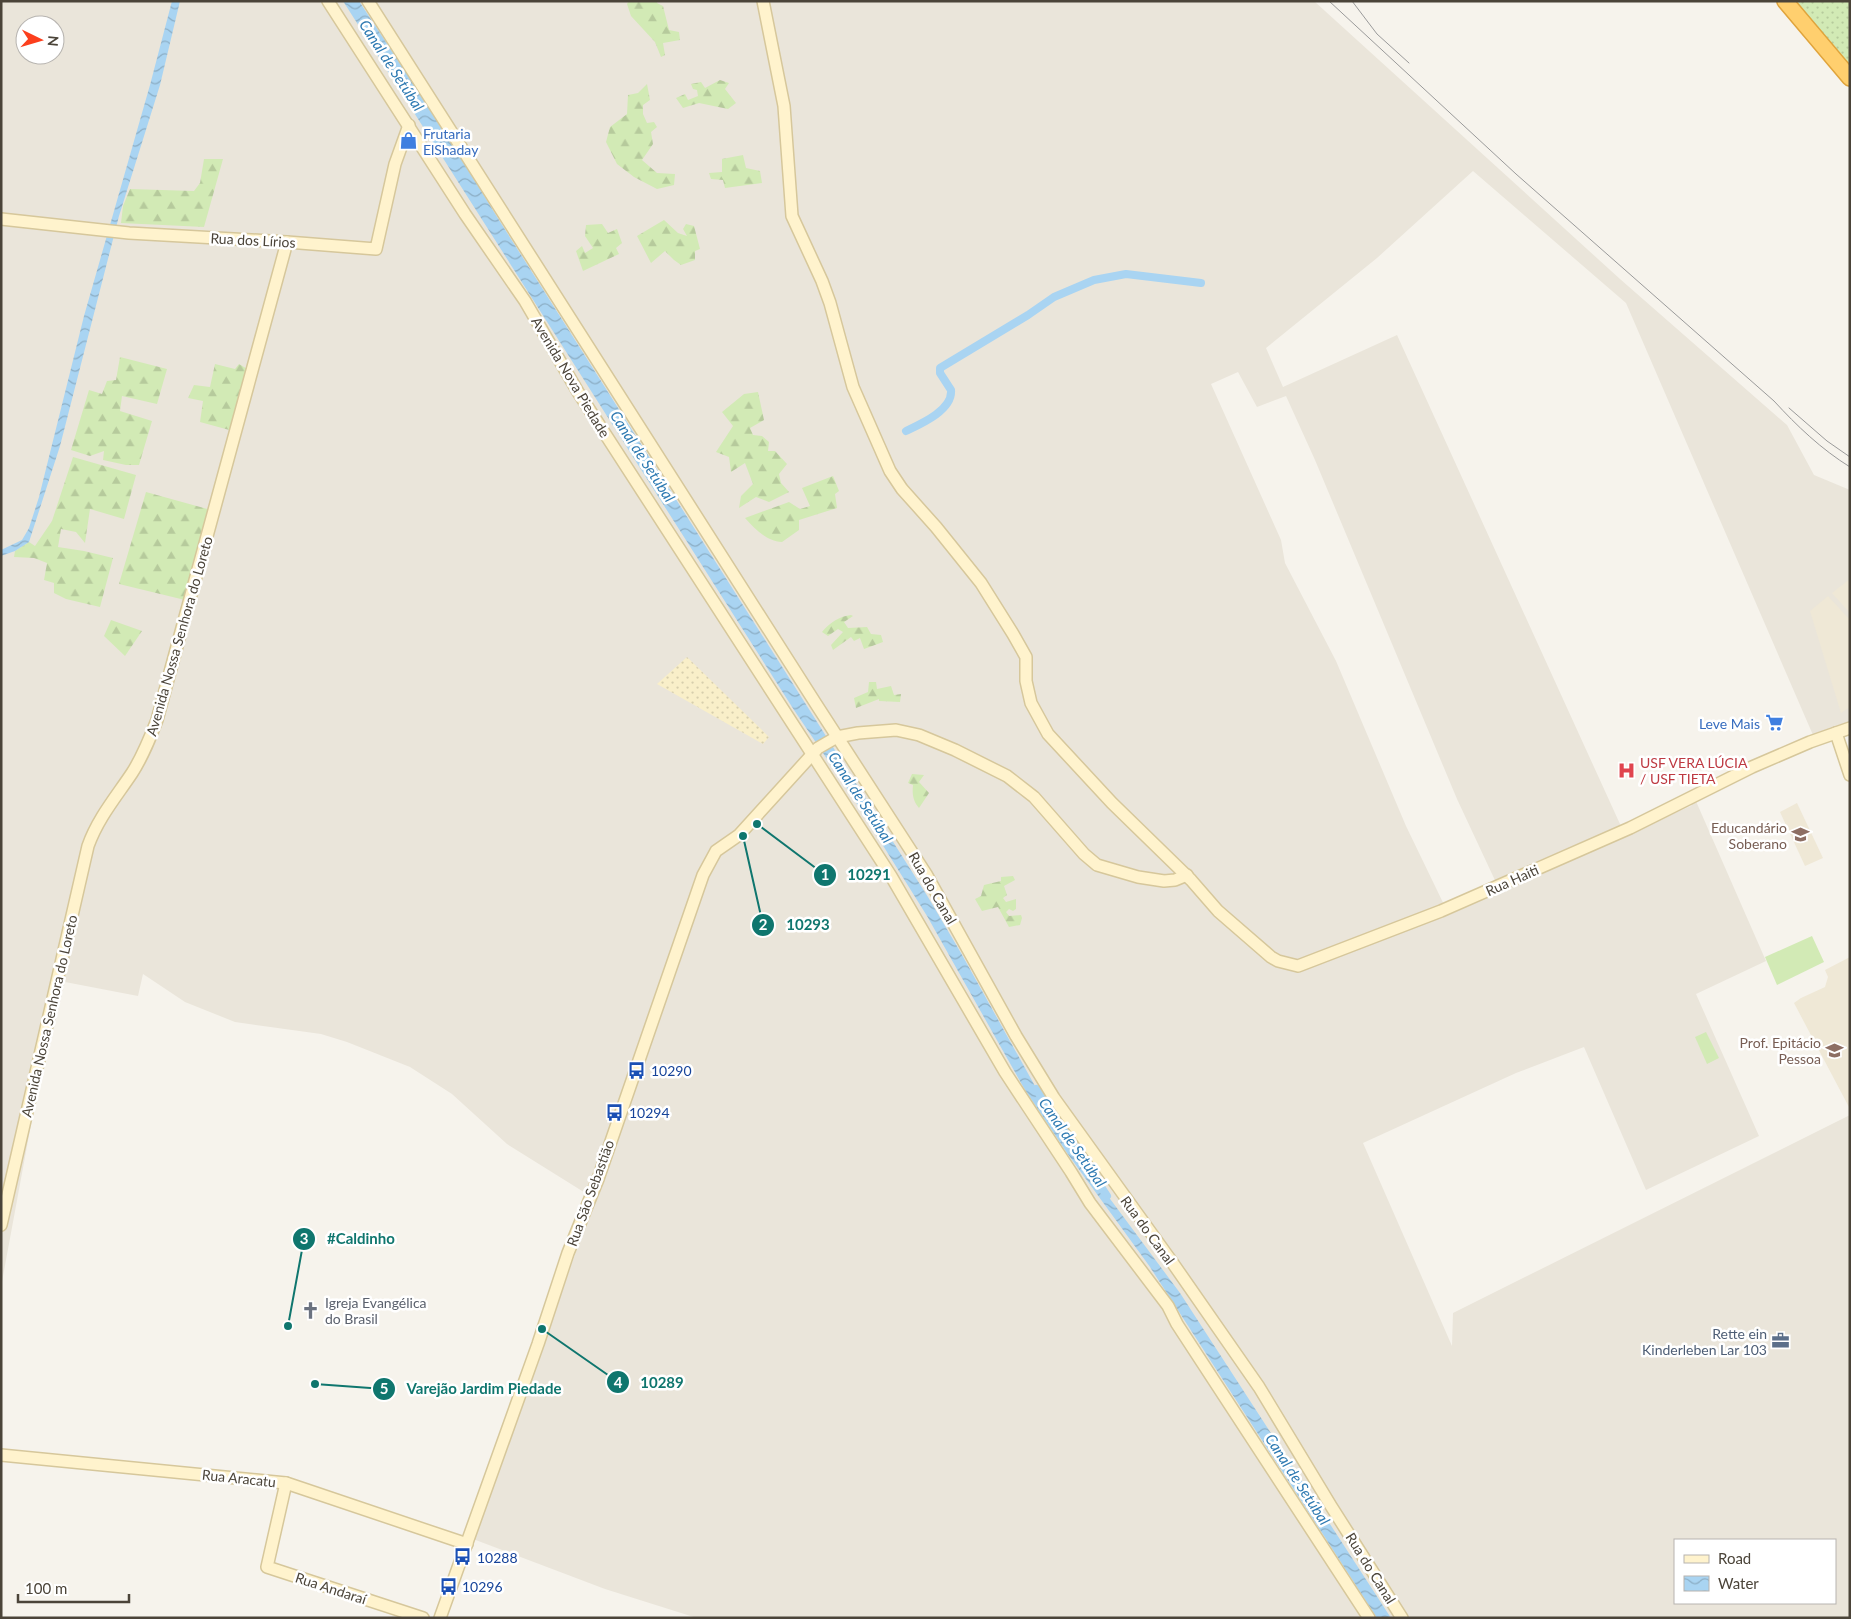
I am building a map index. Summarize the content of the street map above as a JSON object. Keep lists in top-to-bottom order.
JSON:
{
  "streets": {
    "street": [
      "Rua dos Lírios",
      "Avenida Nova Piedade",
      "Avenida Nossa Senhora do Loreto",
      "Rua Haiti",
      "Rua do Canal",
      "Rua São Sebastião",
      "Rua Aracatu",
      "Rua Andaraí"
    ]
  },
  "crossings": [
    ["Rua dos Lírios", "Avenida Nova Piedade"],
    ["Rua dos Lírios", "Avenida Nossa Senhora do Loreto"],
    ["Avenida Nova Piedade", "Rua do Canal"],
    ["Avenida Nova Piedade", "Rua São Sebastião"],
    ["Rua do Canal", "Rua São Sebastião"],
    ["Rua São Sebastião", "Rua Aracatu"],
    ["Rua Aracatu", "Rua Andaraí"]
  ],
  "water": ["Canal de Setúbal"],
  "places": {
    "shop": ["Frutaria ElShaday"],
    "supermarket": ["Leve Mais"],
    "hospital": ["USF VERA LÚCIA / USF TIETA"],
    "other": [
      "10291",
      "10293",
      "#Caldinho",
      "10289",
      "Varejão Jardim Piedade"
    ],
    "school or university": ["Educandário Soberano", "Prof. Epitácio Pessoa"],
    "bus stop": [
      "10290",
      "10294",
      "10288",
      "10296"
    ],
    "church": ["Igreja Evangélica do Brasil"],
    "office": ["Rette ein Kinderleben Lar 103"]
  },
  "legend": ["Road", "Water"],
  "scale_bar": "100 m",
  "north": "right"
}
